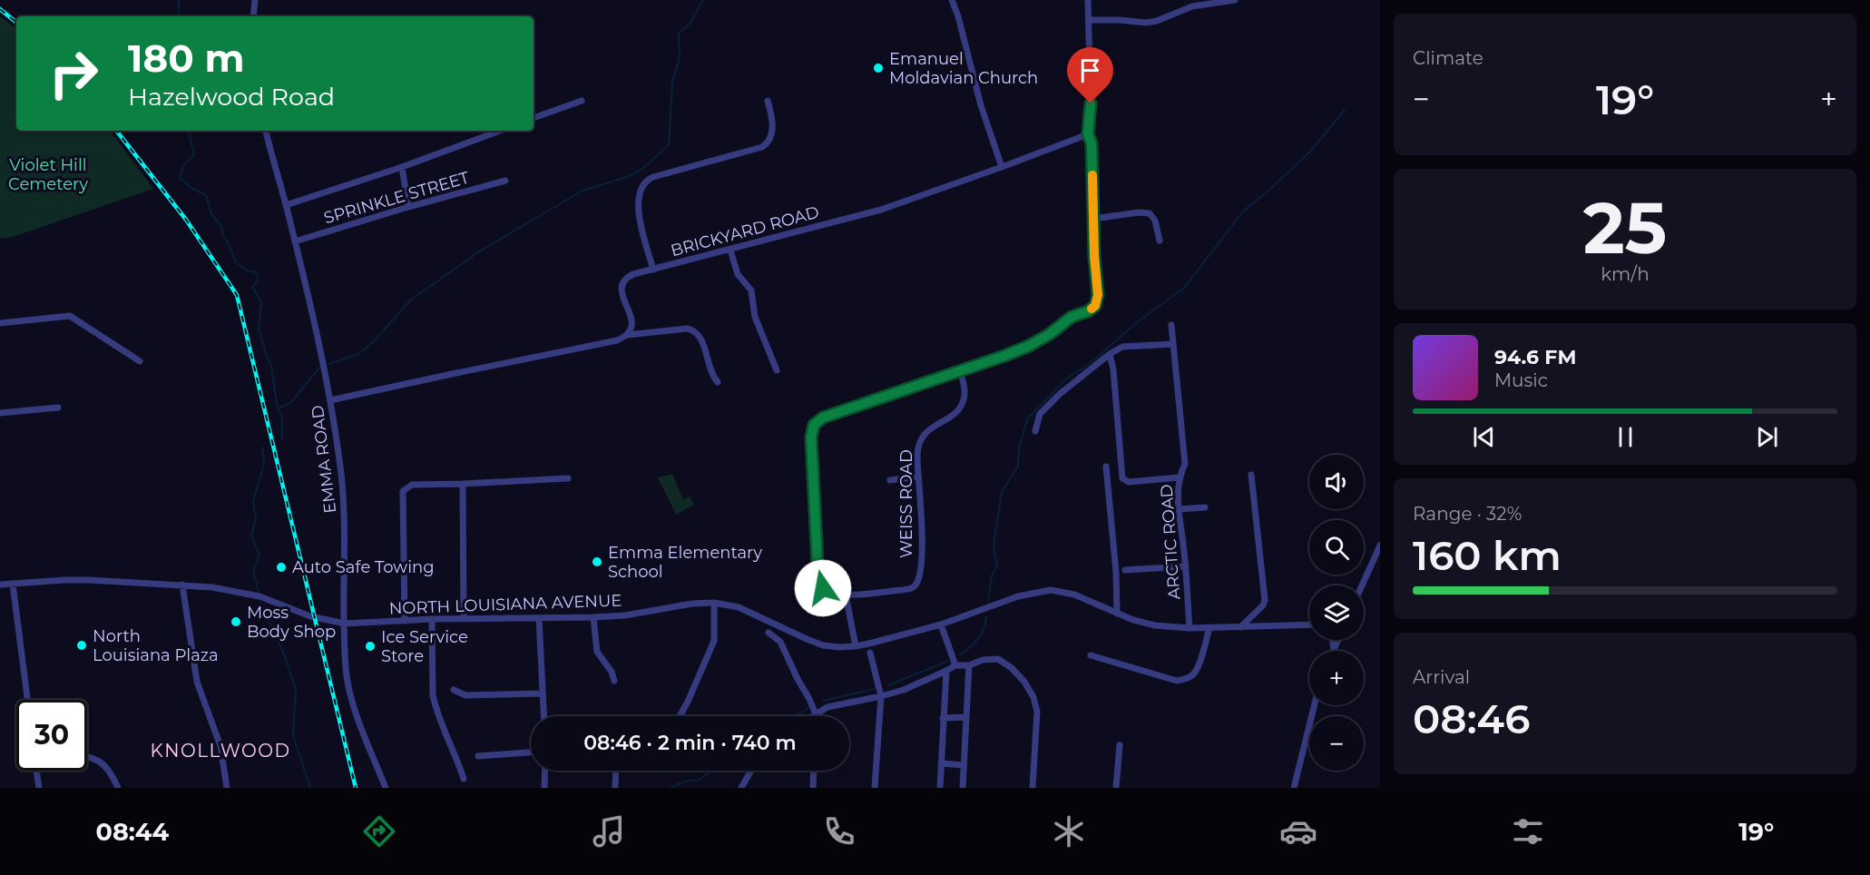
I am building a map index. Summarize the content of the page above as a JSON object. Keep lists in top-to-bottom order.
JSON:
{
  "streets": {
    "street": [
      "SPRINKLE STREET",
      "BRICKYARD ROAD",
      "EMMA ROAD",
      "WEISS ROAD",
      "ARCTIC ROAD",
      "NORTH LOUISIANA AVENUE"
    ]
  },
  "crossings": [
    ["SPRINKLE STREET", "EMMA ROAD"],
    ["EMMA ROAD", "NORTH LOUISIANA AVENUE"],
    ["ARCTIC ROAD", "NORTH LOUISIANA AVENUE"]
  ],
  "districts": ["KNOLLWOOD"],
  "parks": ["Violet Hill Cemetery"],
  "places": [
    "Emanuel Moldavian Church",
    "Emma Elementary School",
    "Auto Safe Towing",
    "Moss Body Shop",
    "North Louisiana Plaza",
    "Ice Service Store"
  ],
  "page": {
    "tile": [
      "Climate",
      ["25", "km/h"],
      ["Range · 32%", "160 km"],
      ["Arrival", "08:46"]
    ],
    "turn": ["180 m", "Hazelwood Road"],
    "heat": ["−", "19°", "+"],
    "song": ["94.6 FM", "Music"],
    "map_buttons": ["+", "−"],
    "limit": "30",
    "trip": "08:46 · 2 min · 740 m",
    "tabs": ["08:44", "19°"]
  }
}
